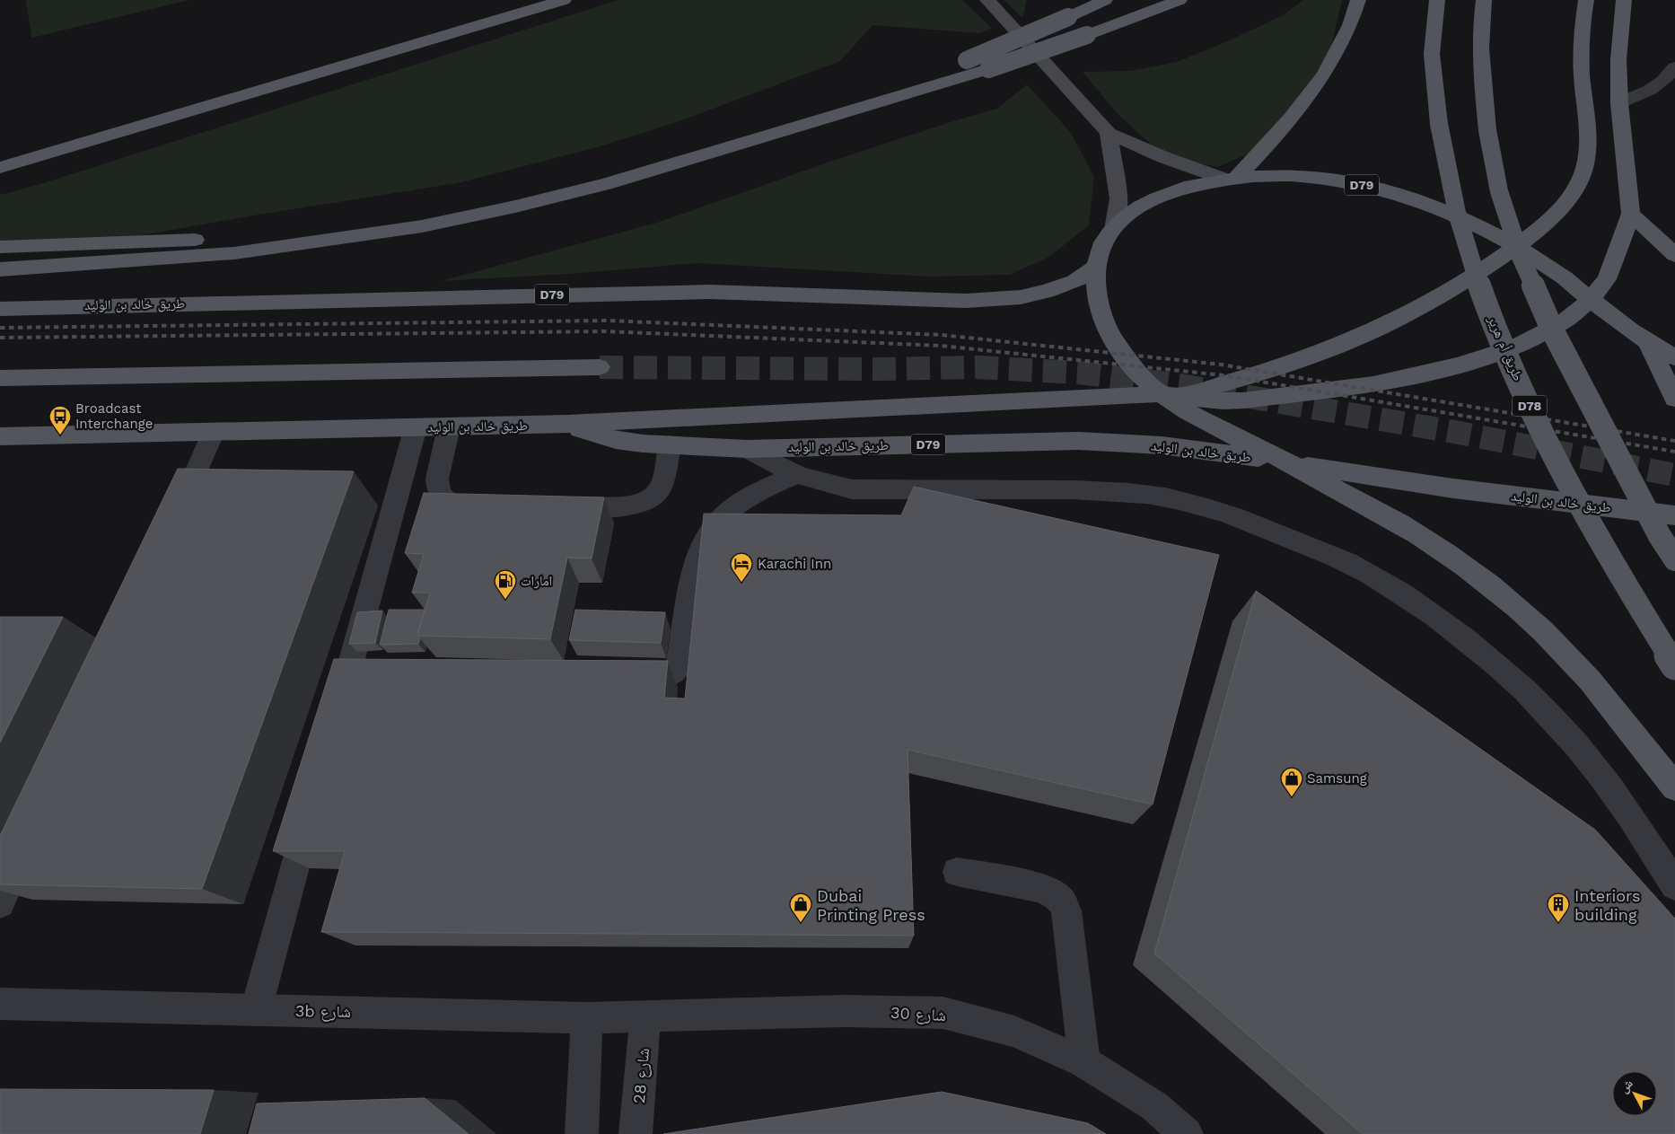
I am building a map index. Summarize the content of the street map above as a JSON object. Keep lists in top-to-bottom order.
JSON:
{
  "streets": {
    "main road": [
      "D79",
      "طريق خالد بن الوليد",
      "طريق أم هرير",
      "D78"
    ],
    "street": ["3b شارع", "شارع 30", "شارع 28"]
  },
  "crossings": [
    ["3b شارع", "شارع 30"],
    ["3b شارع", "شارع 28"],
    ["شارع 30", "شارع 28"]
  ],
  "places": {
    "bus stop": ["Broadcast Interchange"],
    "hotel": ["Karachi Inn"],
    "fuel station": ["امارات"],
    "shop": ["Samsung", "Dubai Printing Press"],
    "building": ["Interiors building"]
  },
  "north": "top left"
}
